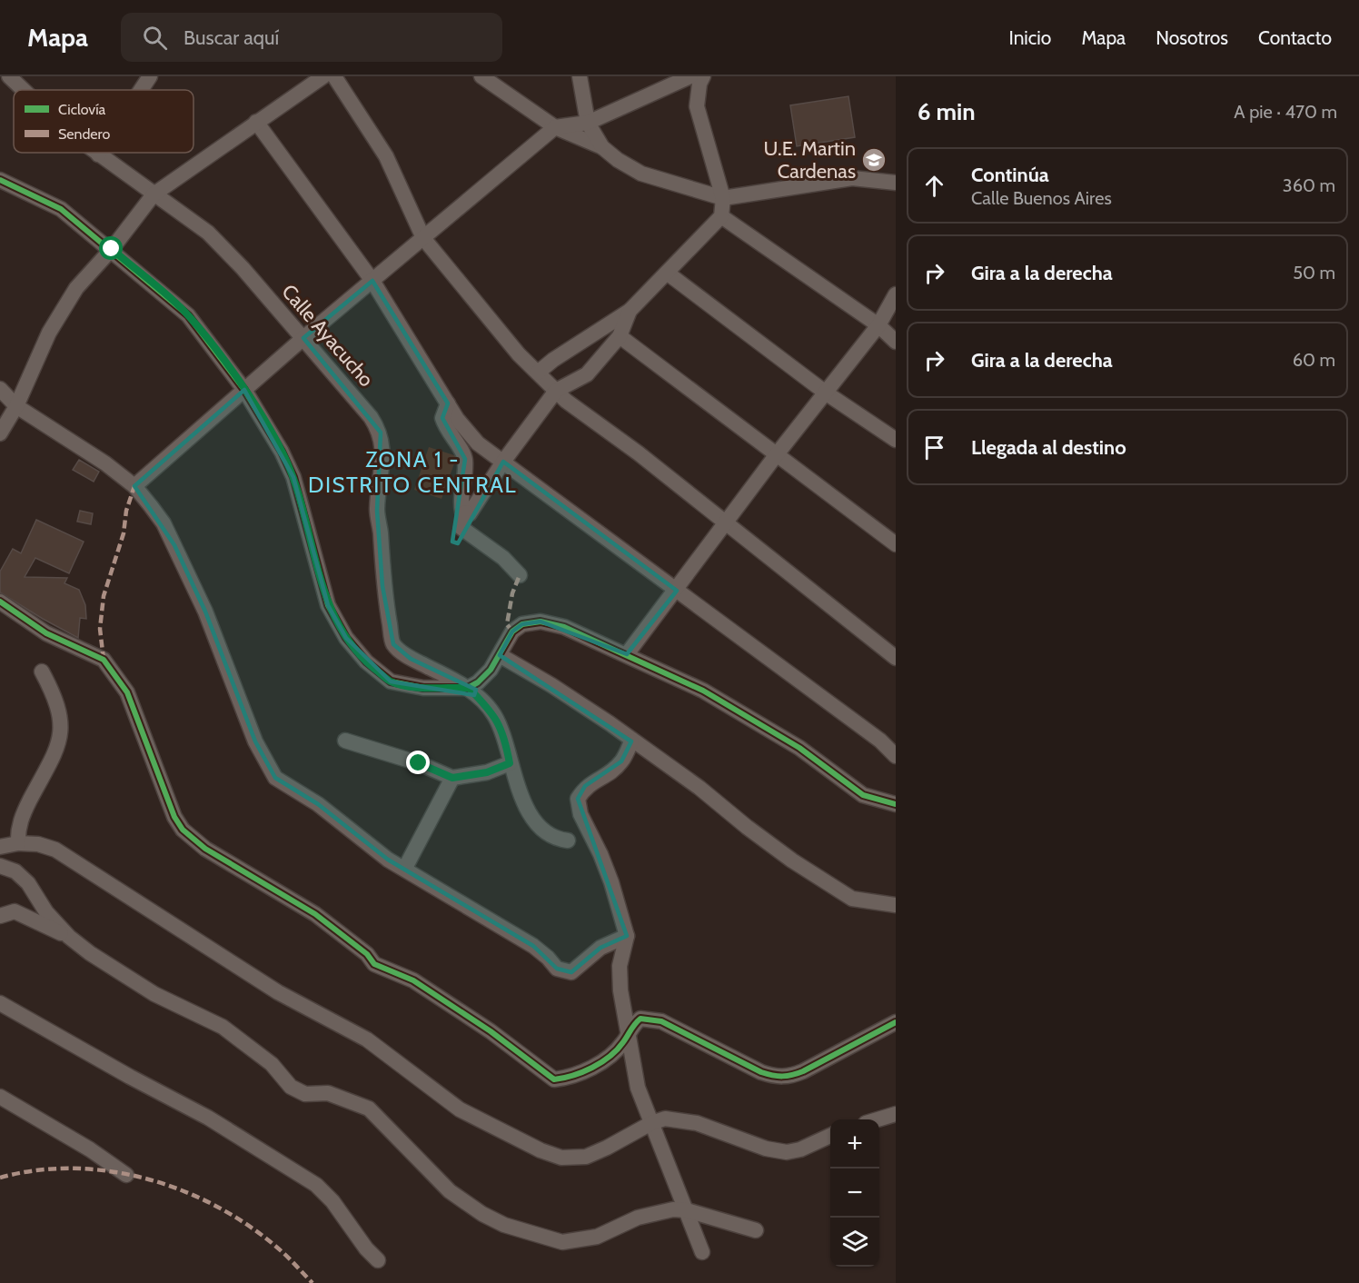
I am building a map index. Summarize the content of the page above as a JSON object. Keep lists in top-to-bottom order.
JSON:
{
  "streets": {
    "street": ["Calle Ayacucho"]
  },
  "districts": ["ZONA 1 - DISTRITO CENTRAL"],
  "places": {
    "school or university": ["U.E. Martin Cardenas"]
  },
  "legend": ["Ciclovía", "Sendero"],
  "page": {
    "header": "Mapa",
    "search": "Buscar aquí",
    "nav": [
      "Inicio",
      "Mapa",
      "Nosotros",
      "Contacto"
    ],
    "heading": ["6 min", "A pie · 470 m"],
    "list": [
      ["Continúa", "Calle Buenos Aires", "360 m"],
      ["Gira a la derecha", "50 m"],
      ["Gira a la derecha", "60 m"],
      "Llegada al destino"
    ],
    "map_buttons": ["+", "−"]
  }
}
